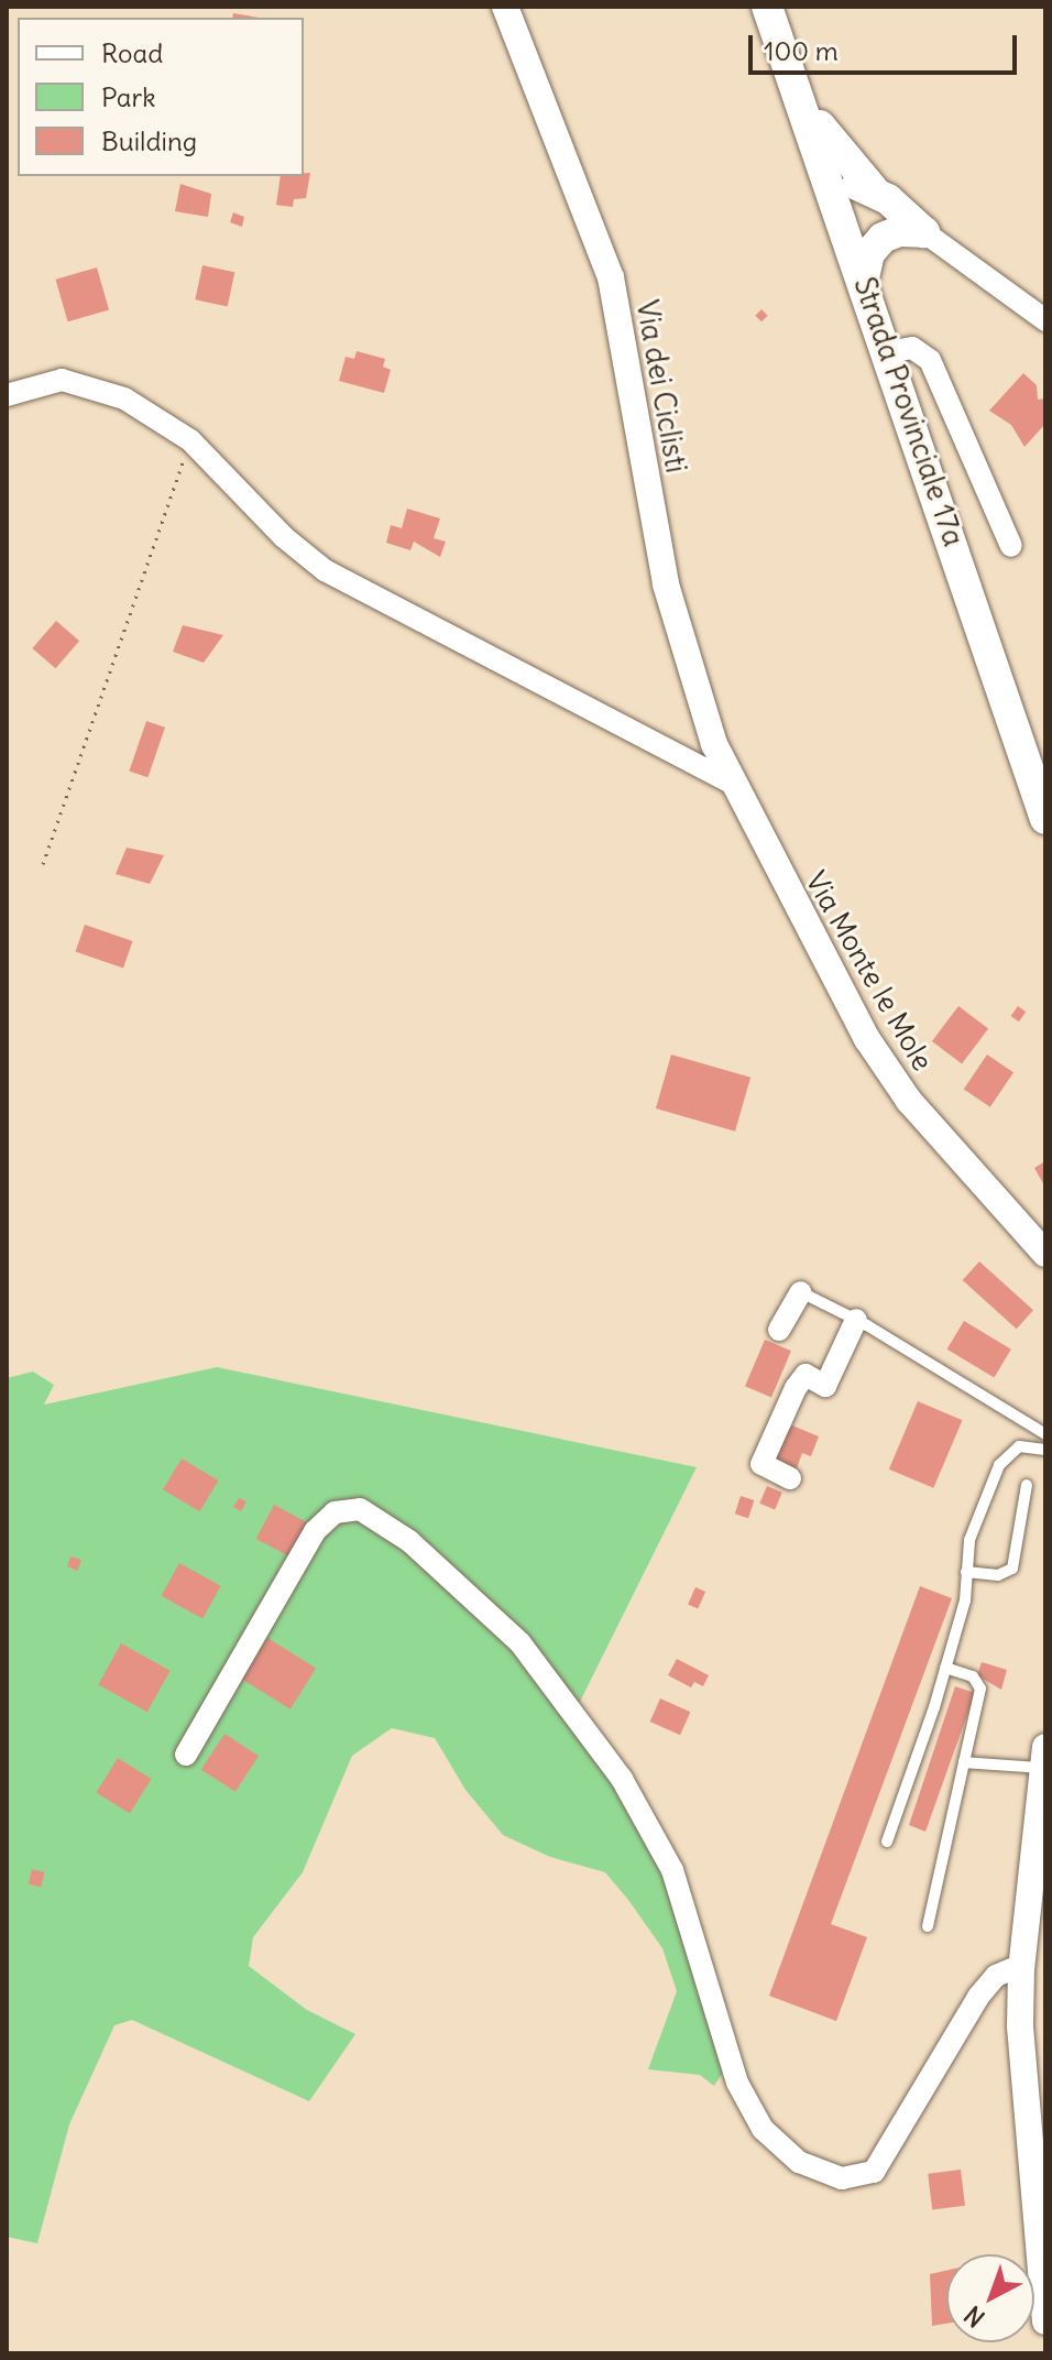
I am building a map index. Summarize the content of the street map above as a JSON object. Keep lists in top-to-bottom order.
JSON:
{
  "streets": {
    "main road": ["Strada Provinciale 17a"],
    "street": ["Via dei Ciclisti", "Via Monte le Mole"]
  },
  "crossings": [
    ["Via dei Ciclisti", "Via Monte le Mole"]
  ],
  "legend": ["Road", "Park", "Building"],
  "scale_bar": "100 m",
  "north": "bottom left"
}
